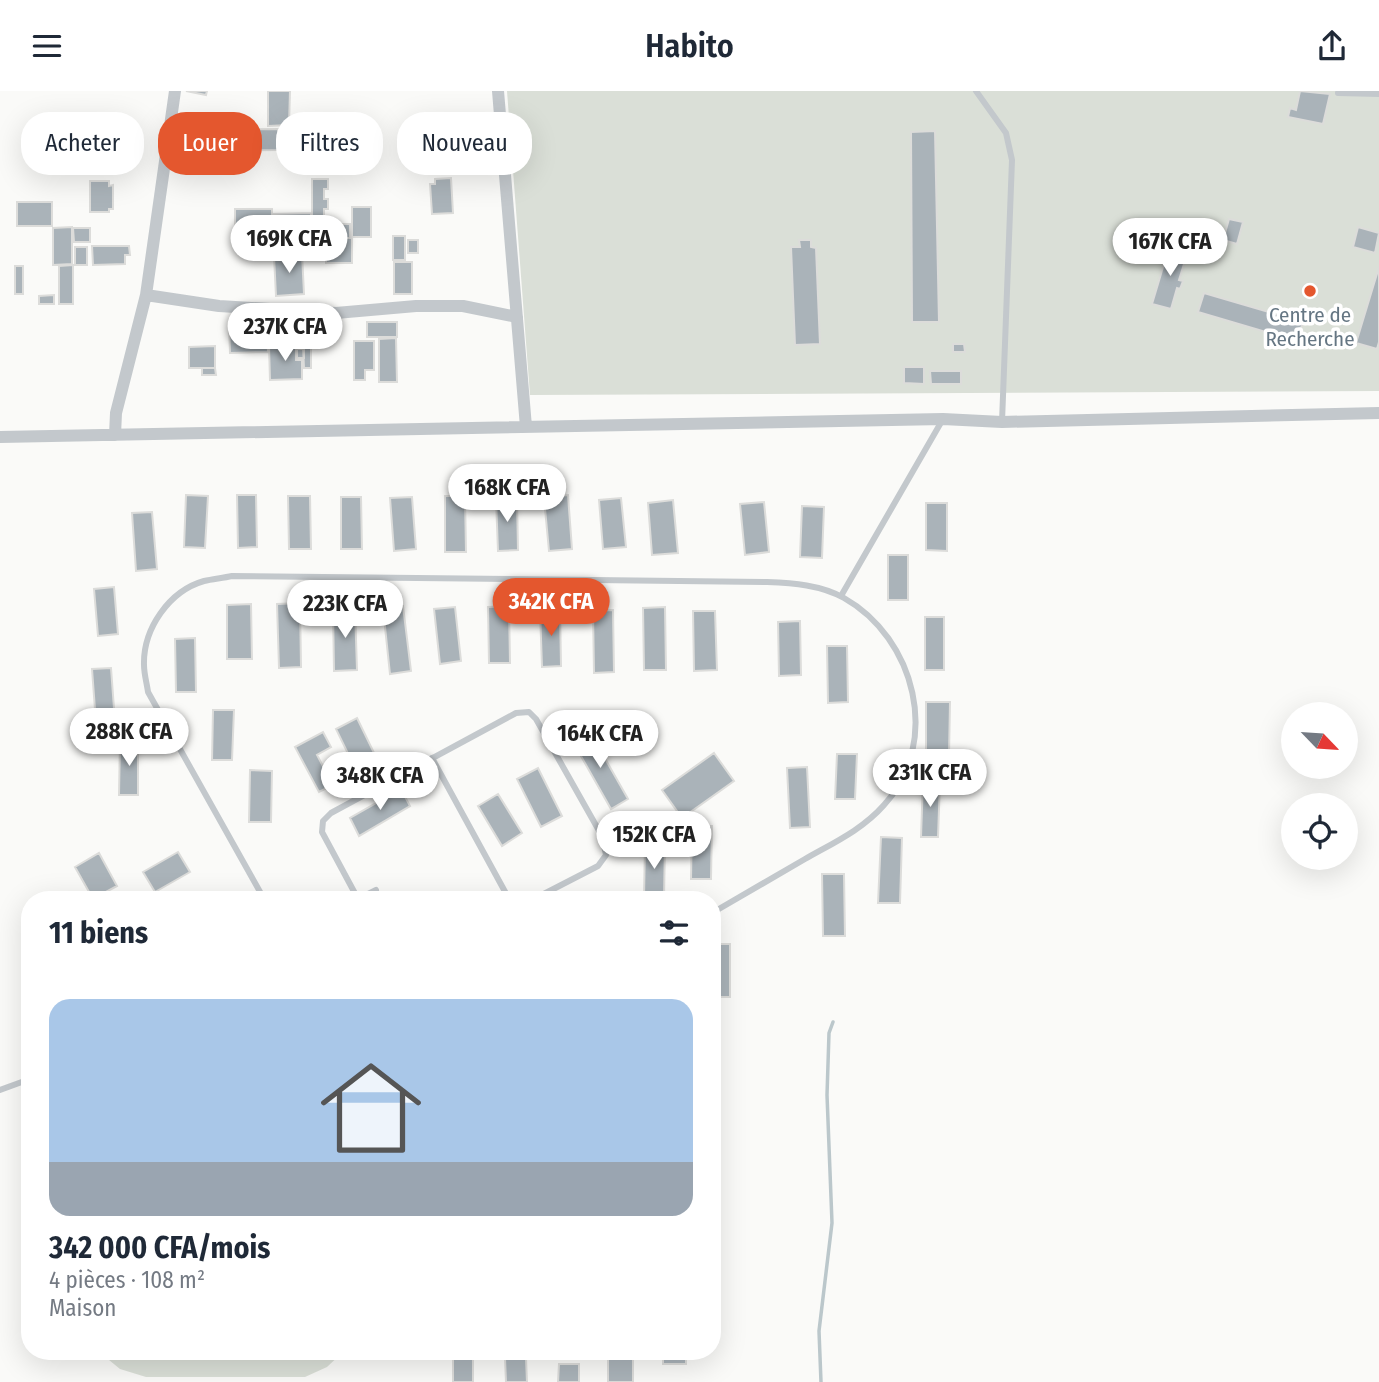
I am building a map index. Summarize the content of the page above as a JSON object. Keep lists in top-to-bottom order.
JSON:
{
  "places": ["Centre de Recherche"],
  "north": "bottom right",
  "page": {
    "header": "Habito",
    "chip": [
      "Acheter",
      "Louer",
      "Filtres",
      "Nouveau"
    ],
    "price": [
      "169K CFA",
      "167K CFA",
      "237K CFA",
      "168K CFA",
      "342K CFA",
      "223K CFA",
      "288K CFA",
      "164K CFA",
      "231K CFA",
      "348K CFA",
      "152K CFA"
    ],
    "heading": "11 biens",
    "list": [
      {
        "name": "342 000 CFA/mois",
        "note": "4 pièces · 108 m² · Maison"
      }
    ]
  }
}
